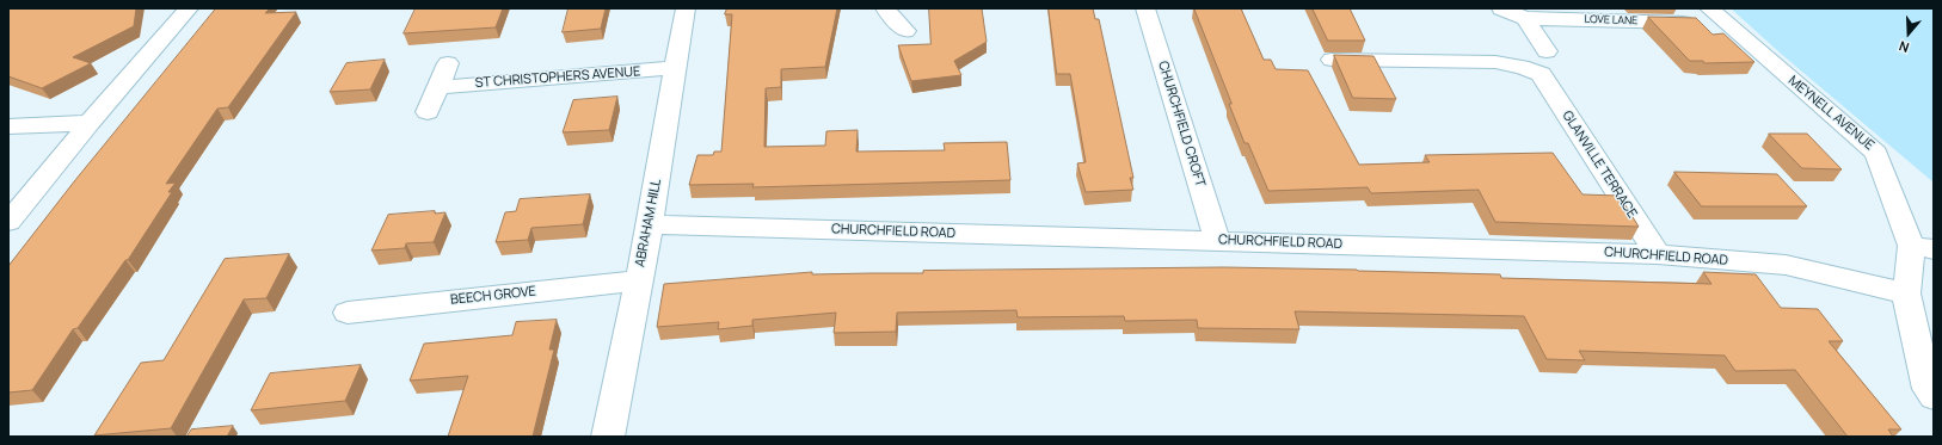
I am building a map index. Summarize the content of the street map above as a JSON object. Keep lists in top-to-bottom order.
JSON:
{
  "streets": {
    "street": [
      "LOVE LANE",
      "ST CHRISTOPHERS AVENUE",
      "MEYNELL AVENUE",
      "CHURCHFIELD CROFT",
      "GLANVILLE TERRACE",
      "ABRAHAM HILL",
      "CHURCHFIELD ROAD",
      "BEECH GROVE"
    ]
  },
  "crossings": [
    ["LOVE LANE", "MEYNELL AVENUE"],
    ["ST CHRISTOPHERS AVENUE", "ABRAHAM HILL"],
    ["CHURCHFIELD CROFT", "CHURCHFIELD ROAD"],
    ["GLANVILLE TERRACE", "CHURCHFIELD ROAD"],
    ["ABRAHAM HILL", "CHURCHFIELD ROAD"],
    ["ABRAHAM HILL", "BEECH GROVE"]
  ],
  "north": "bottom"
}
